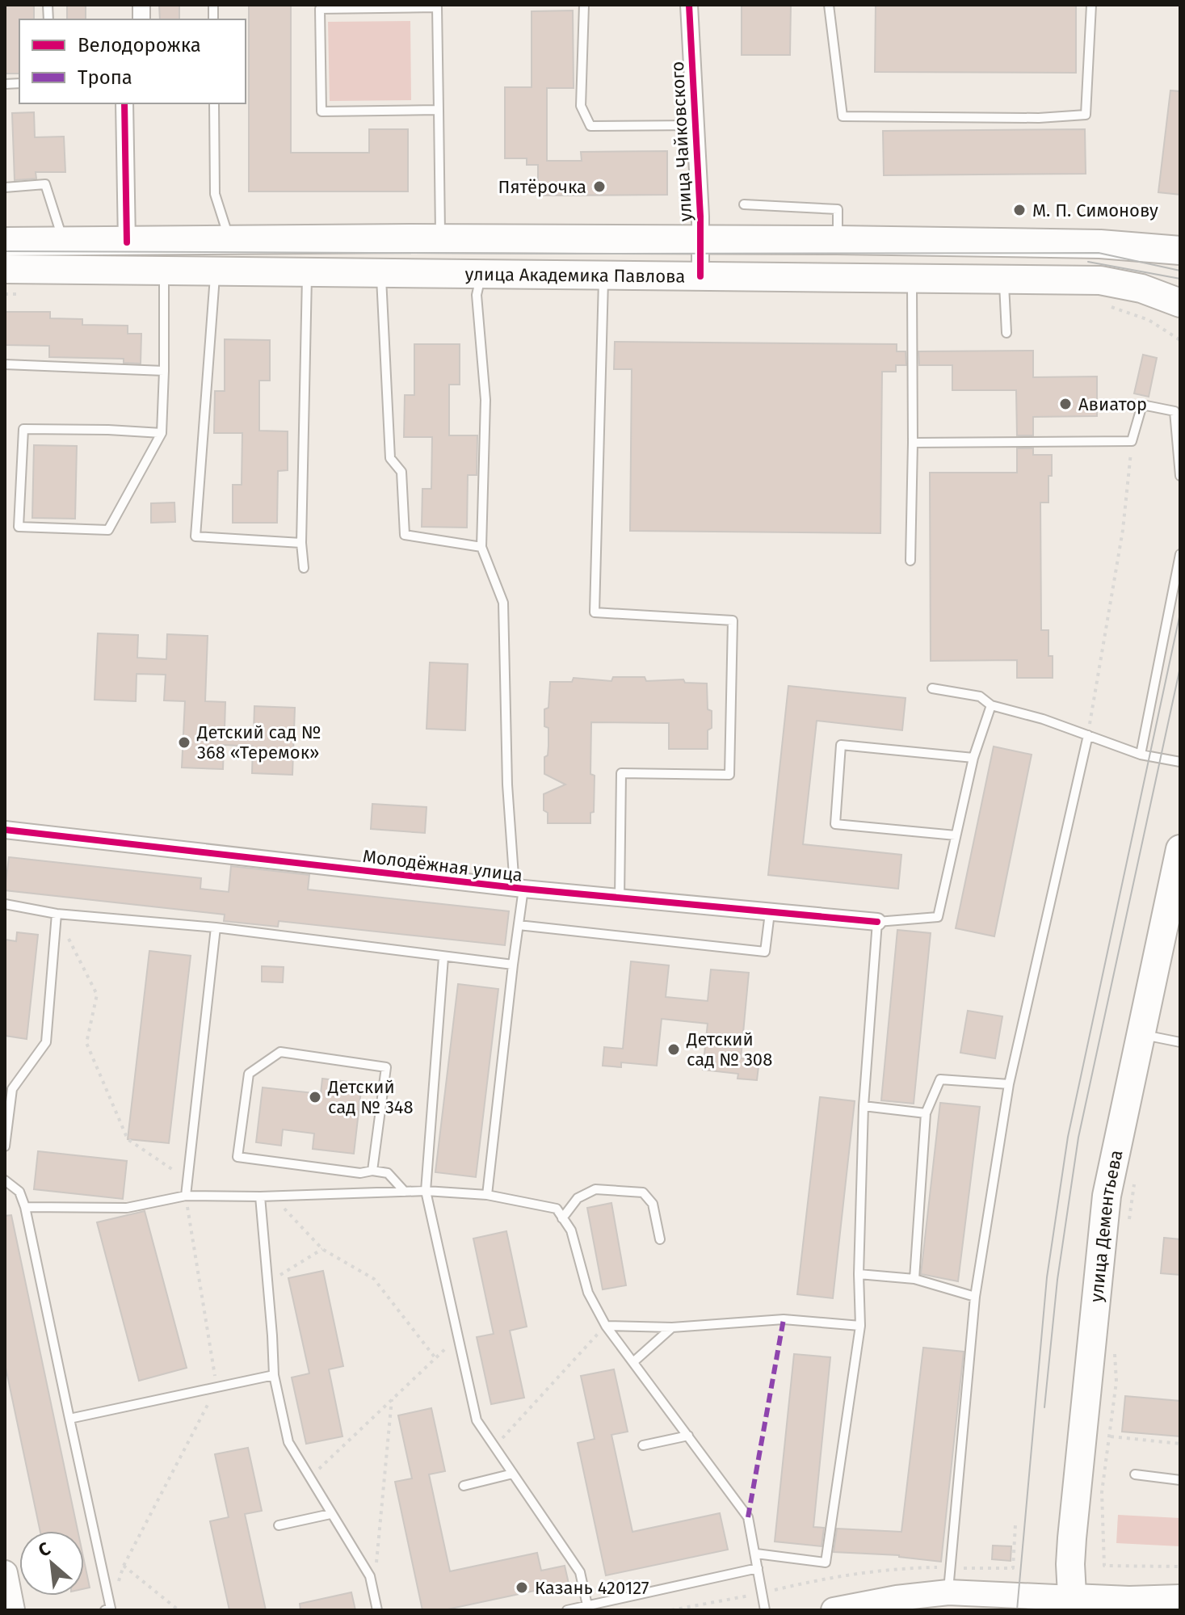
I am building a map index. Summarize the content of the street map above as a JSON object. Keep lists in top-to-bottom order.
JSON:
{
  "streets": {
    "main road": ["улица Академика Павлова", "улица Дементьева"],
    "street": ["улица Чайковского", "Молодёжная улица"]
  },
  "crossings": [
    ["улица Чайковского", "улица Академика Павлова"]
  ],
  "places": [
    "Пятёрочка",
    "М. П. Симонову",
    "Авиатор",
    "Детский сад № 368 «Теремок»",
    "Детский сад № 308",
    "Детский сад № 348",
    "Казань 420127"
  ],
  "legend": ["Велодорожка", "Тропа"],
  "north": "top left"
}
